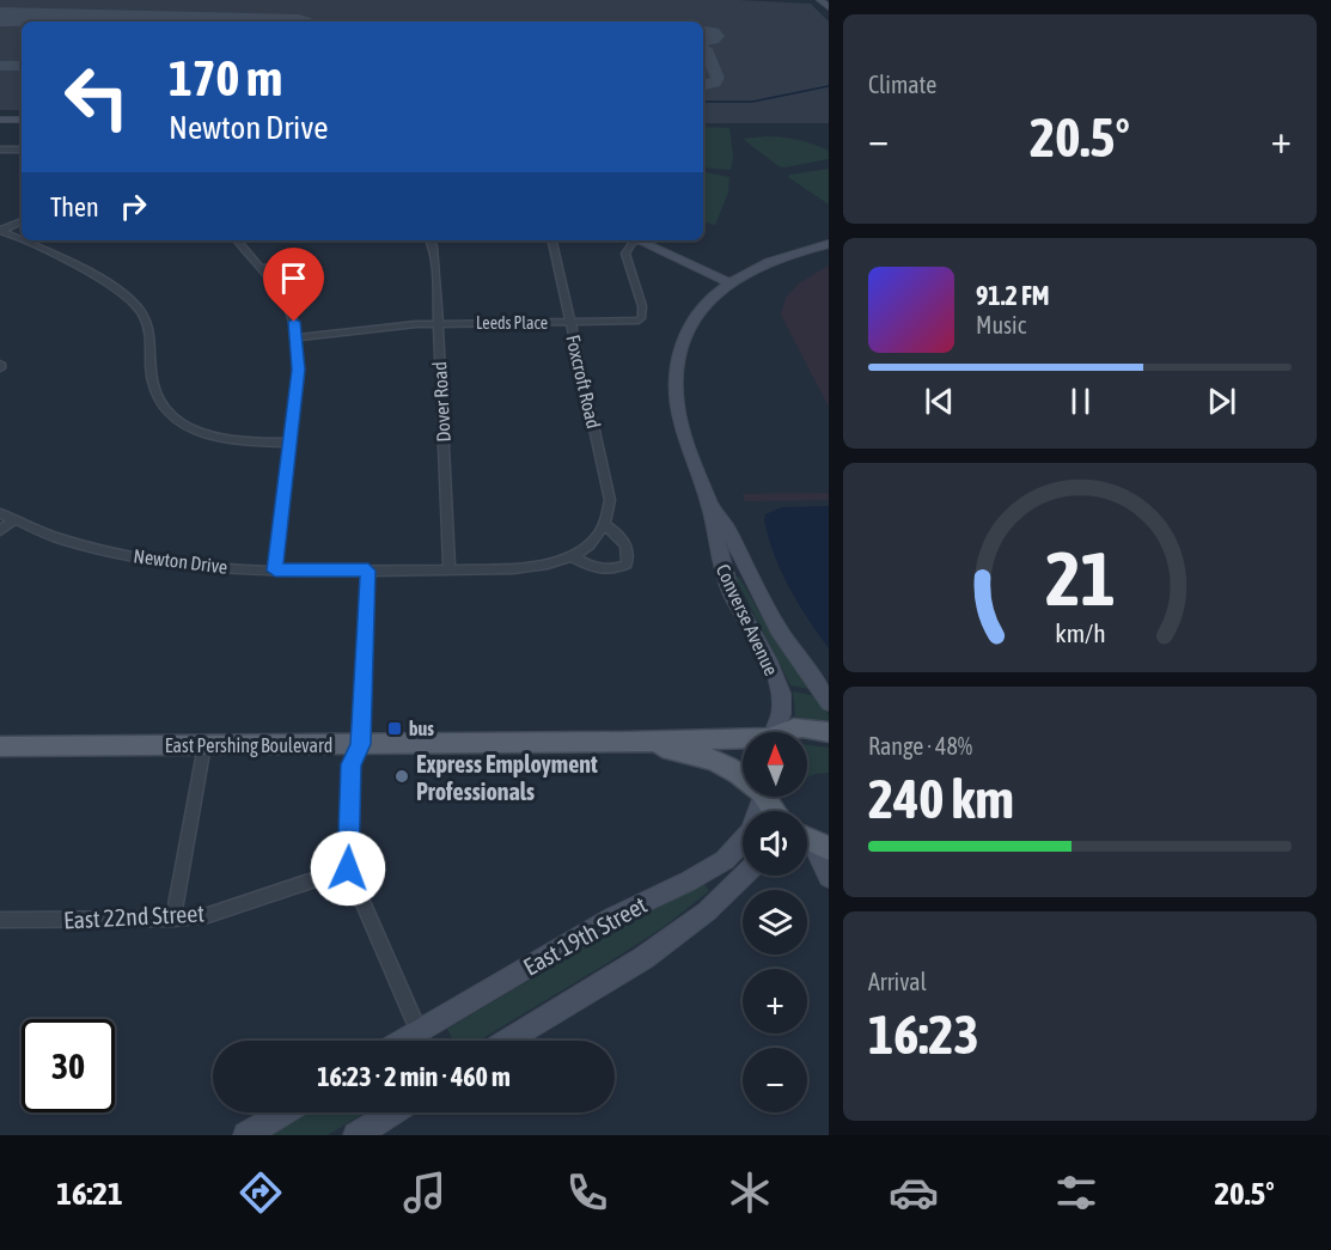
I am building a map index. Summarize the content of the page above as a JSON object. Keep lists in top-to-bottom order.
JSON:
{
  "streets": {
    "main road": ["Converse Avenue", "East Pershing Boulevard", "East 19th Street"],
    "street": [
      "Leeds Place",
      "Foxcroft Road",
      "Dover Road",
      "Newton Drive",
      "East 22nd Street"
    ]
  },
  "crossings": [
    ["Leeds Place", "Foxcroft Road"],
    ["Leeds Place", "Dover Road"]
  ],
  "places": {
    "transit": ["bus"],
    "other": ["Express Employment Professionals"]
  },
  "north": "top",
  "page": {
    "tile": [
      "Climate",
      ["Range · 48%", "240 km"],
      ["Arrival", "16:23"]
    ],
    "turn": ["170 m", "Newton Drive"],
    "heat": ["−", "20.5°", "+"],
    "then": "Then",
    "song": ["91.2 FM", "Music"],
    "map_buttons": ["+", "−"],
    "limit": "30",
    "trip": "16:23 · 2 min · 460 m",
    "tabs": ["16:21", "20.5°"],
    "gauge": ["21", "km/h"]
  }
}
